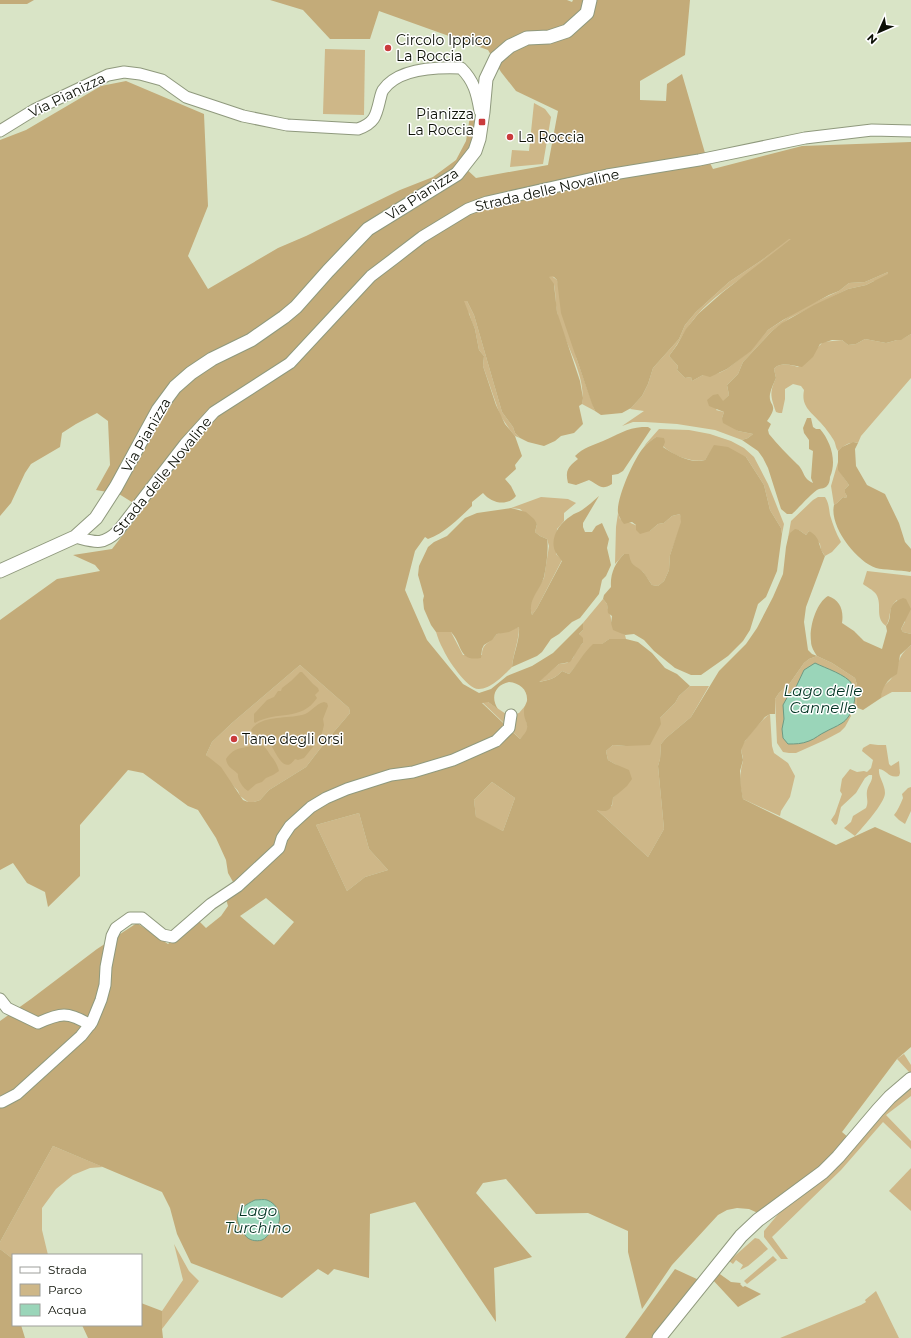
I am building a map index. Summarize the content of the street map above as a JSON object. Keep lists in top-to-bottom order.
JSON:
{
  "streets": {
    "main road": ["Via Pianizza"],
    "street": ["Strada delle Novaline"]
  },
  "crossings": [
    ["Via Pianizza", "Strada delle Novaline"]
  ],
  "water": ["Lago delle Cannelle", "Lago Turchino"],
  "places": {
    "other": ["Circolo Ippico La Roccia", "La Roccia", "Tane degli orsi"],
    "transit": ["Pianizza La Roccia"]
  },
  "legend": ["Strada", "Parco", "Acqua"],
  "north": "bottom left"
}
